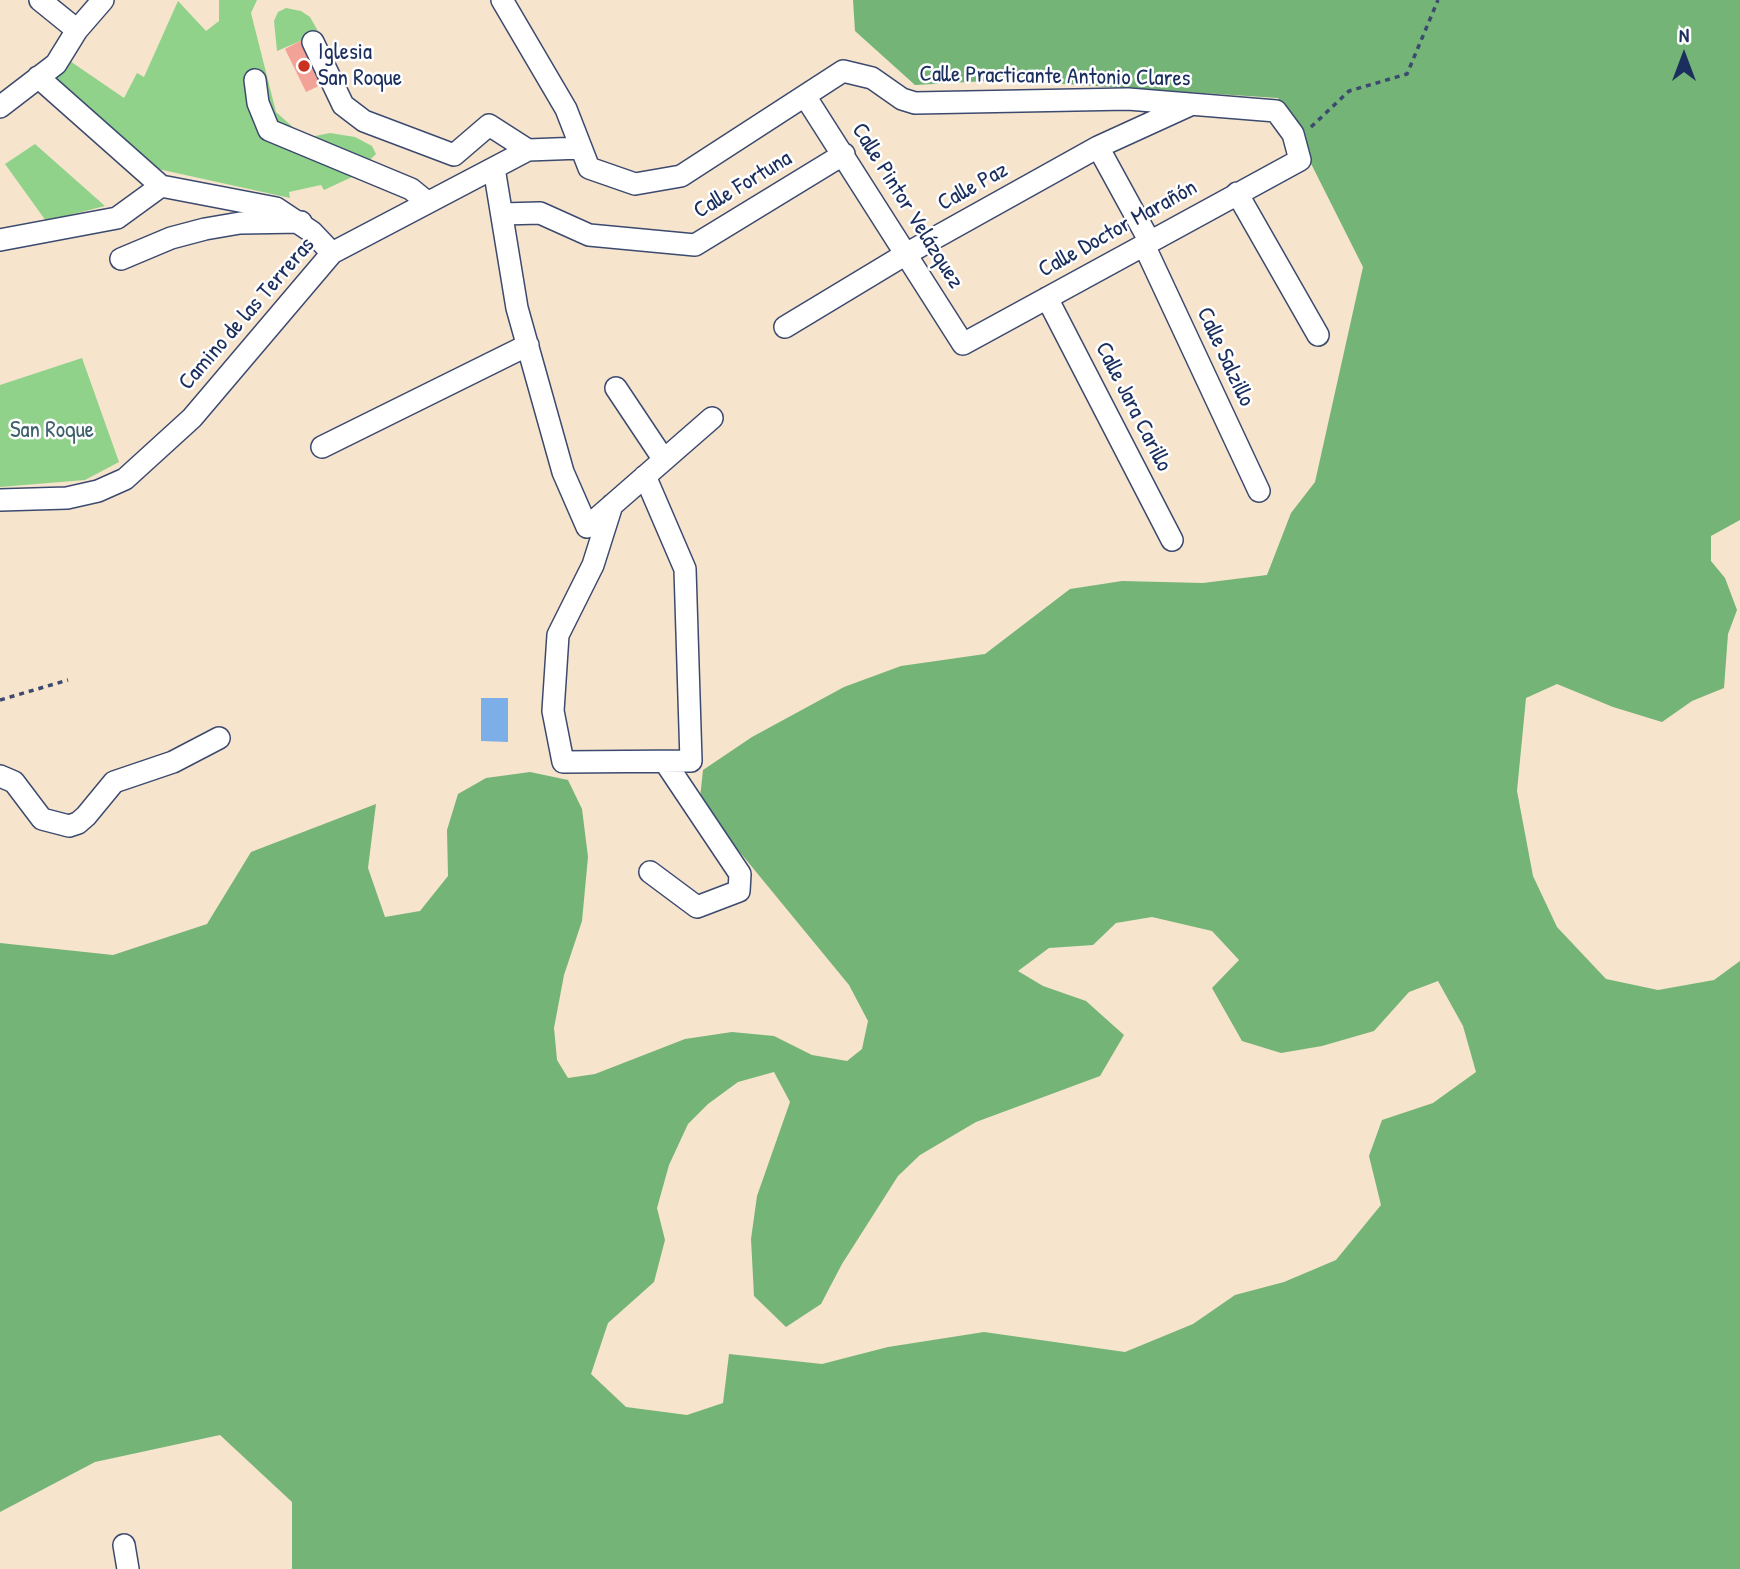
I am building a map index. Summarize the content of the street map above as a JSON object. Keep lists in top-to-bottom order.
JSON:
{
  "streets": {
    "street": [
      "Calle Practicante Antonio Clares",
      "Calle Fortuna",
      "Calle Paz",
      "Calle Pintor Velázquez",
      "Calle Doctor Marañón",
      "Camino de las Terreras",
      "Calle Salzillo",
      "Calle Jara Carillo"
    ]
  },
  "crossings": [
    ["Calle Practicante Antonio Clares", "Calle Paz"],
    ["Calle Practicante Antonio Clares", "Calle Pintor Velázquez"],
    ["Calle Practicante Antonio Clares", "Calle Doctor Marañón"],
    ["Calle Practicante Antonio Clares", "Camino de las Terreras"],
    ["Calle Fortuna", "Calle Pintor Velázquez"],
    ["Calle Paz", "Calle Pintor Velázquez"],
    ["Calle Paz", "Calle Salzillo"],
    ["Calle Pintor Velázquez", "Calle Doctor Marañón"],
    ["Calle Doctor Marañón", "Calle Salzillo"],
    ["Calle Doctor Marañón", "Calle Jara Carillo"]
  ],
  "parks": ["San Roque"],
  "places": ["Iglesia San Roque"],
  "north": "top"
}
